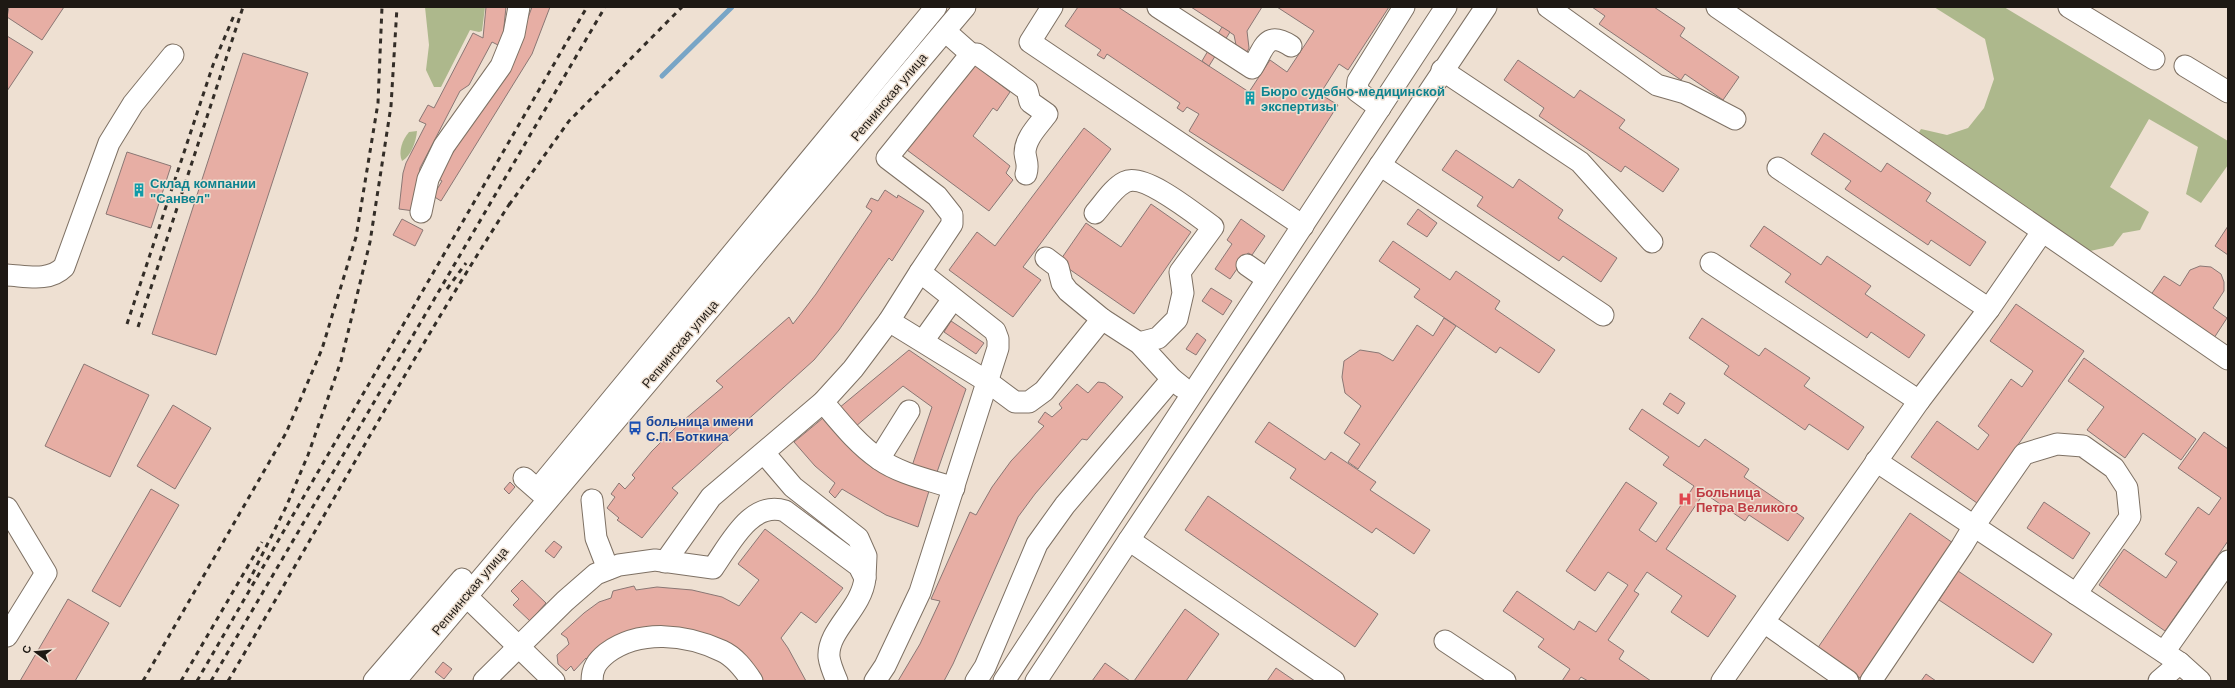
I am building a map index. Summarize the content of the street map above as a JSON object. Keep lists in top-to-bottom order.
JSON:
{
  "streets": {
    "street": ["Репнинская улица"]
  },
  "places": {
    "building": ["Бюро судебно-медицинской экспертизы", "Склад компании \"Санвел\""],
    "bus stop": ["больница имени С.П. Боткина"],
    "hospital": ["Больница Петра Великого"]
  },
  "north": "left"
}
